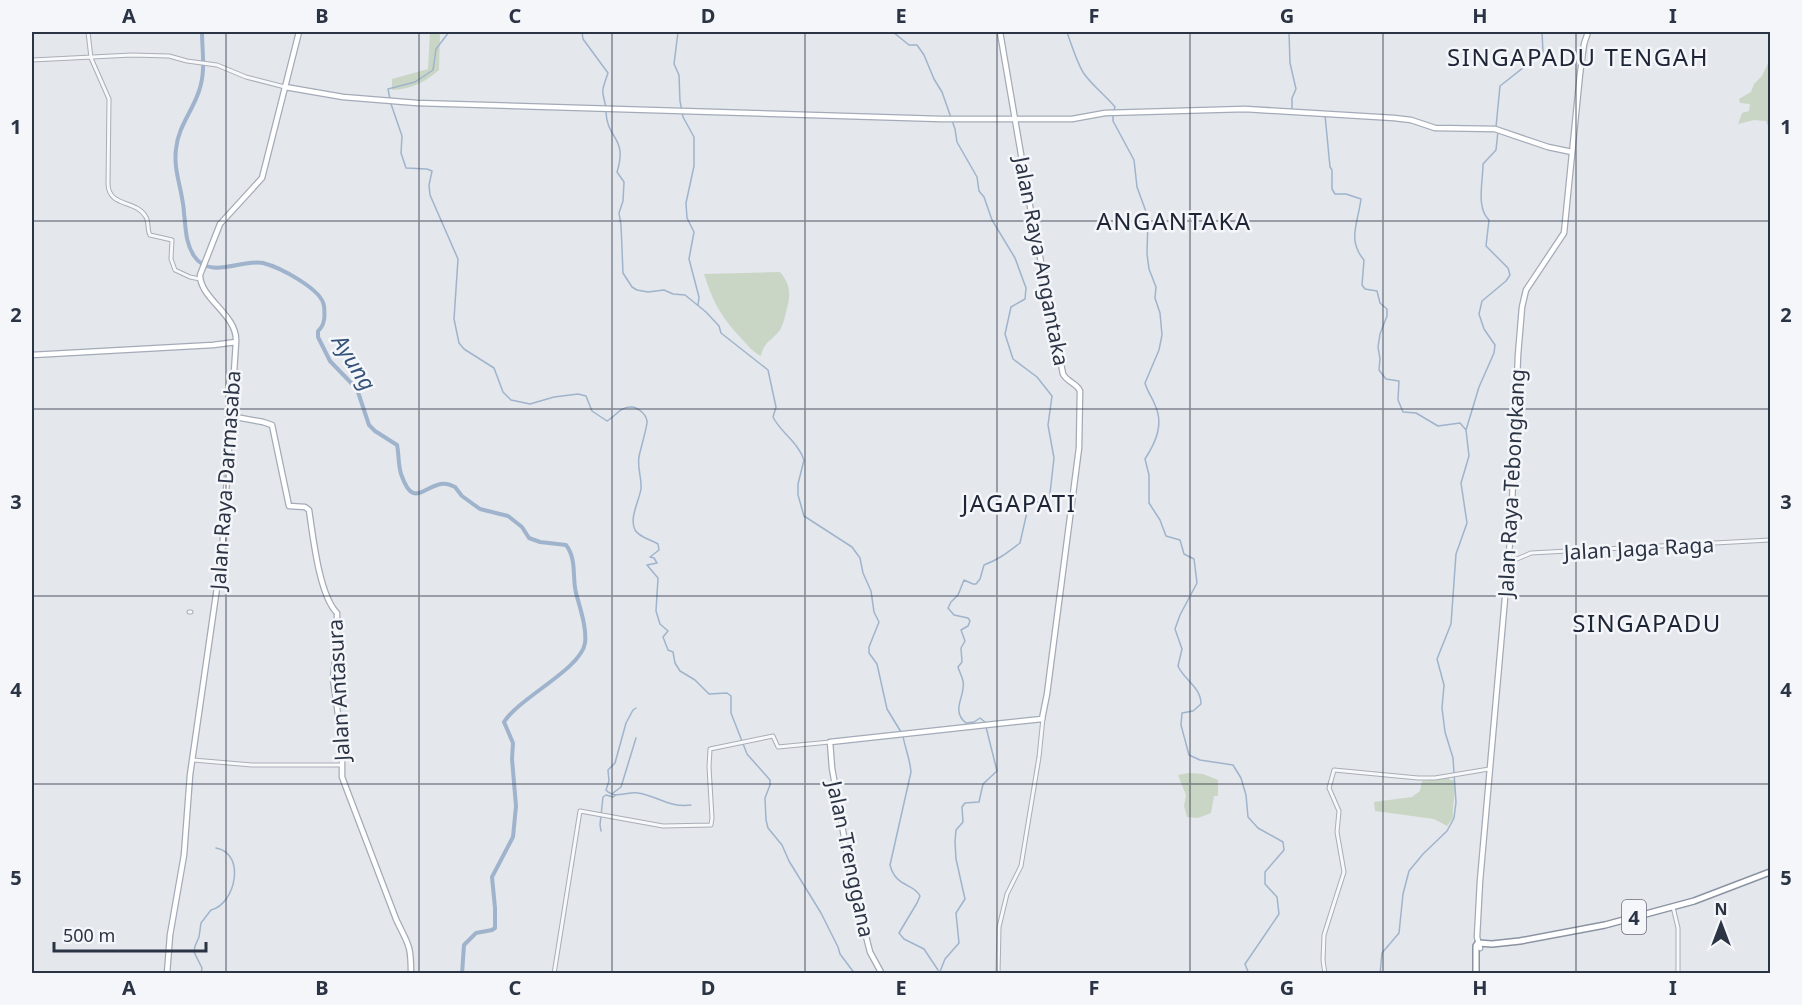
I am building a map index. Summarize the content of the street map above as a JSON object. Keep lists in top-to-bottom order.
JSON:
{
  "streets": {
    "highway": ["4"],
    "main road": [
      "Jalan Raya Angantaka",
      "Jalan Raya Darmasaba",
      "Jalan Raya Tebongkang",
      "Jalan Antasura",
      "Jalan Trenggana"
    ],
    "street": ["Jalan Jaga Raga"]
  },
  "crossings": [
    ["Jalan Raya Darmasaba", "Jalan Antasura"],
    ["Jalan Raya Tebongkang", "Jalan Jaga Raga"],
    ["Jalan Raya Tebongkang", "4"]
  ],
  "districts": [
    "SINGAPADU TENGAH",
    "ANGANTAKA",
    "JAGAPATI",
    "SINGAPADU"
  ],
  "water": ["Ayung"],
  "scale_bar": "500 m",
  "north": "top",
  "grid": {
    "columns": [
      "A",
      "B",
      "C",
      "D",
      "E",
      "F",
      "G",
      "H",
      "I"
    ],
    "rows": [
      "1",
      "2",
      "3",
      "4",
      "5"
    ]
  }
}
